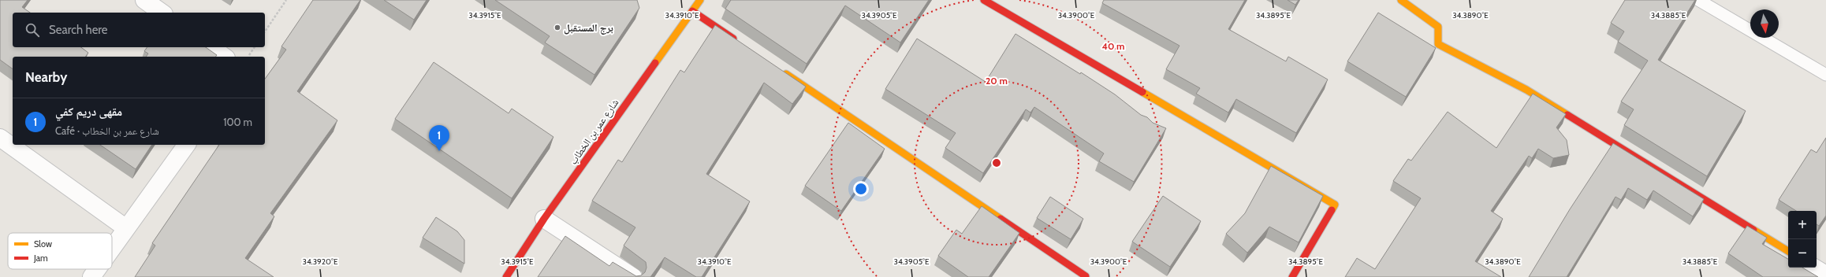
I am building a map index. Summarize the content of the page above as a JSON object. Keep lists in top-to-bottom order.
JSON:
{
  "streets": {
    "street": ["شارع عمر بن الخطاب"]
  },
  "places": ["برج المستقبل"],
  "legend": ["Slow", "Jam"],
  "north": "bottom",
  "page": {
    "search": "Search here",
    "heading": "Nearby",
    "list": [
      {
        "mark": "1",
        "name": "مقهى دريم كفي",
        "note": "Café · شارع عمر بن الخطاب",
        "value": "100 m"
      }
    ],
    "pins": "1",
    "map_buttons": ["+", "−"]
  },
  "coordinates": [
    "34.3915°E",
    "34.3910°E",
    "34.3905°E",
    "34.3900°E",
    "34.3895°E",
    "34.3890°E",
    "34.3885°E",
    "34.3920°E"
  ],
  "rings": ["40 m", "20 m"]
}
